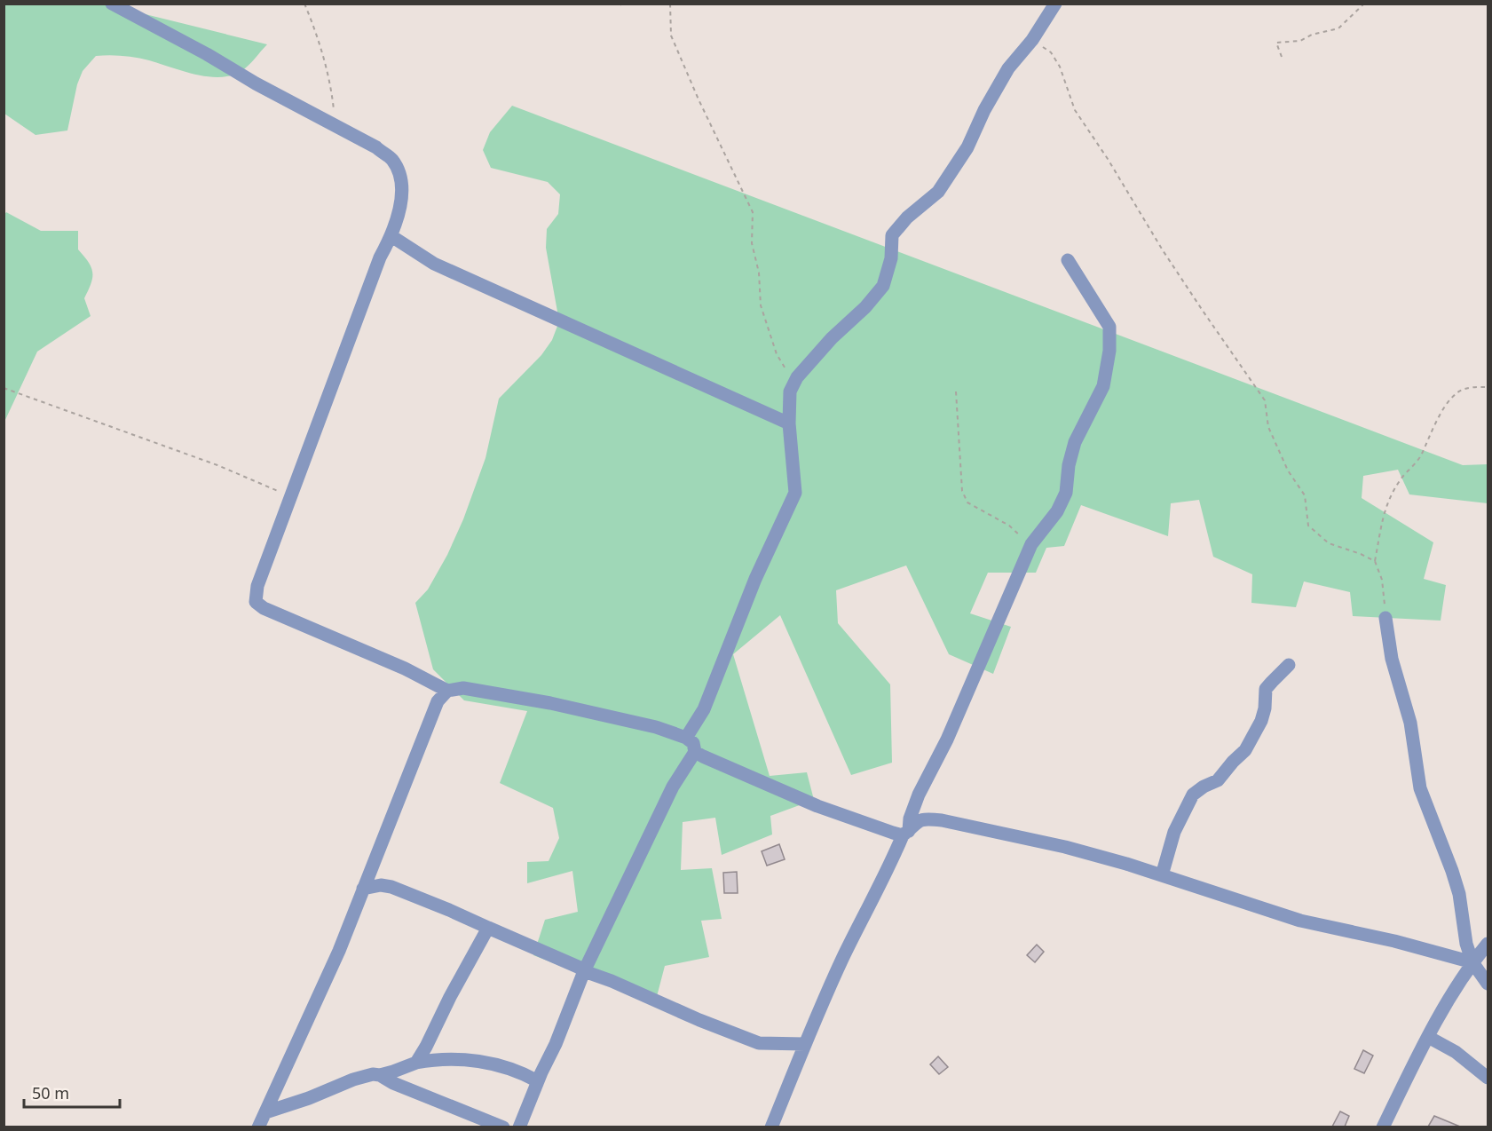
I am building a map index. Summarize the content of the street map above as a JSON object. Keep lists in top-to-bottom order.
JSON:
{
  "scale_bar": "50 m"
}
